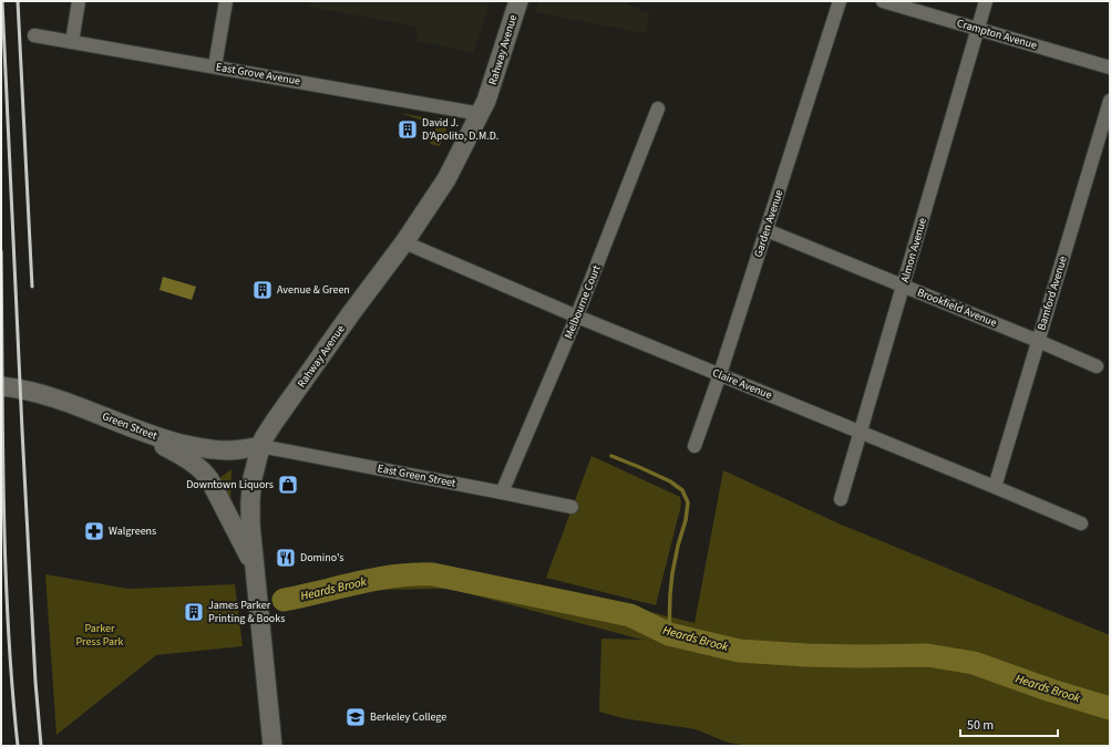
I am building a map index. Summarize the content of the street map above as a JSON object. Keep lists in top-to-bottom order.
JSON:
{
  "streets": {
    "main road": ["Rahway Avenue", "Green Street"],
    "street": [
      "Crampton Avenue",
      "East Grove Avenue",
      "Garden Avenue",
      "Almon Avenue",
      "Bamford Avenue",
      "Melbourne Court",
      "Brookfield Avenue",
      "Claire Avenue",
      "East Green Street"
    ]
  },
  "crossings": [
    ["Crampton Avenue", "Almon Avenue"],
    ["Rahway Avenue", "East Grove Avenue"],
    ["Rahway Avenue", "Claire Avenue"],
    ["Rahway Avenue", "Green Street"],
    ["Rahway Avenue", "East Green Street"],
    ["Garden Avenue", "Brookfield Avenue"],
    ["Garden Avenue", "Claire Avenue"],
    ["Almon Avenue", "Brookfield Avenue"],
    ["Almon Avenue", "Claire Avenue"],
    ["Bamford Avenue", "Brookfield Avenue"],
    ["Bamford Avenue", "Claire Avenue"],
    ["Melbourne Court", "Claire Avenue"],
    ["Melbourne Court", "East Green Street"],
    ["Green Street", "East Green Street"]
  ],
  "water": ["Heards Brook"],
  "parks": ["Parker Press Park"],
  "places": {
    "building": ["David J. D’Apolito, D.M.D.", "Avenue & Green", "James Parker Printing & Books"],
    "shop": ["Downtown Liquors"],
    "pharmacy": ["Walgreens"],
    "restaurant": ["Domino's"],
    "school or university": ["Berkeley College"]
  },
  "scale_bar": "50 m"
}
